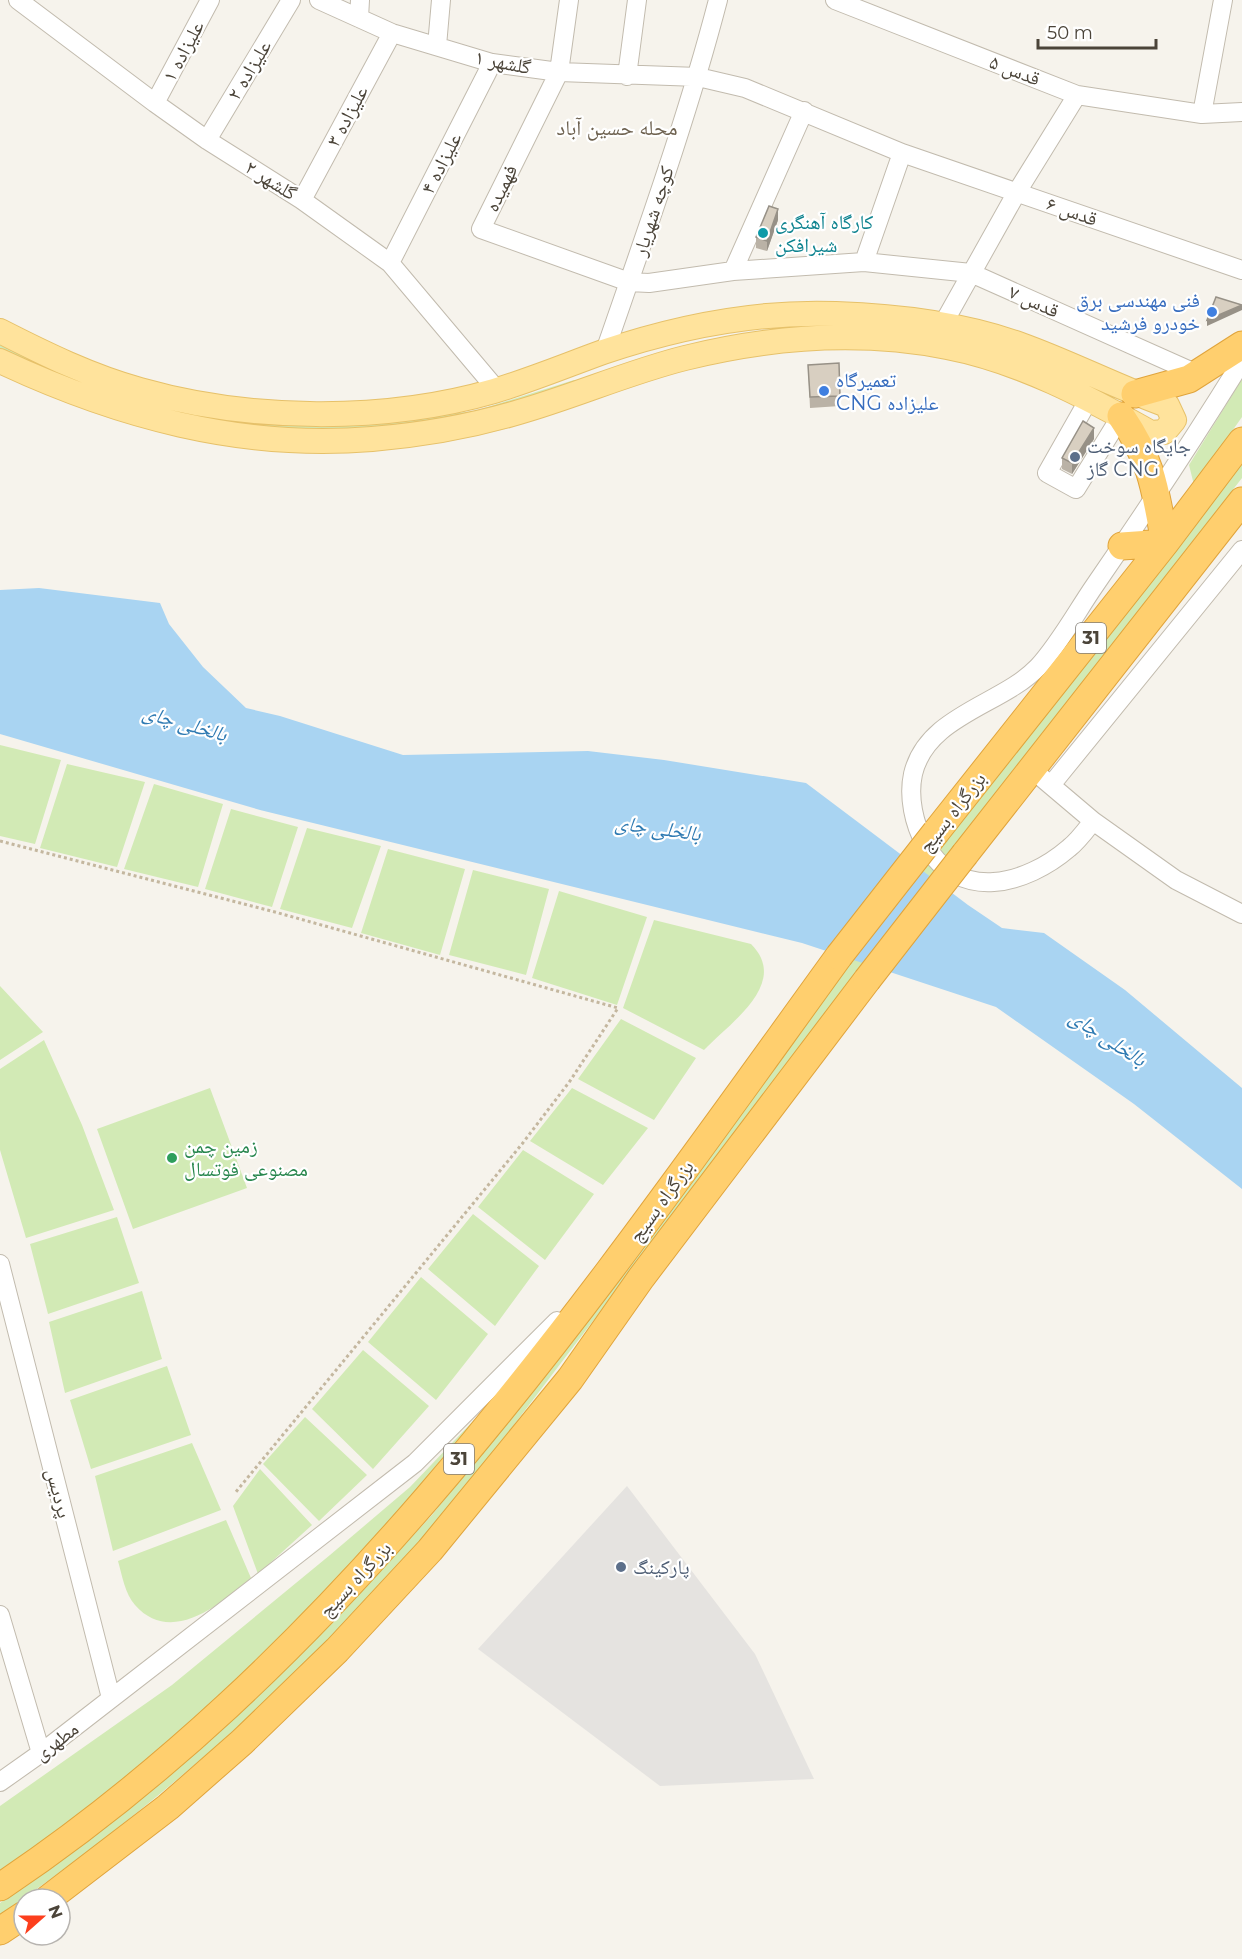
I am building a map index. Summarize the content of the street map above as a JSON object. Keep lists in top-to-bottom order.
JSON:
{
  "streets": {
    "highway": ["31", "بزرگراه بسیج"],
    "street": [
      "علیزاده ۱",
      "گلشهر ۱",
      "علیزاده ۲",
      "قدس ۵",
      "علیزاده ۳",
      "علیزاده ۴",
      "گلشهر ۲",
      "فهمیده",
      "کوچه شهریار",
      "قدس ۶",
      "قدس ۷",
      "پردیس",
      "مطهری"
    ]
  },
  "crossings": [
    ["علیزاده ۱", "گلشهر ۲"],
    ["گلشهر ۱", "علیزاده ۳"],
    ["گلشهر ۱", "علیزاده ۴"],
    ["گلشهر ۱", "فهمیده"],
    ["گلشهر ۱", "کوچه شهریار"],
    ["گلشهر ۱", "قدس ۶"],
    ["علیزاده ۲", "گلشهر ۲"],
    ["علیزاده ۳", "گلشهر ۲"],
    ["علیزاده ۴", "گلشهر ۲"],
    ["فهمیده", "کوچه شهریار"],
    ["فهمیده", "قدس ۷"],
    ["کوچه شهریار", "قدس ۶"],
    ["کوچه شهریار", "قدس ۷"],
    ["بزرگراه بسیج", "مطهری"],
    ["پردیس", "مطهری"]
  ],
  "districts": ["محله حسین آباد"],
  "water": ["بالخلی چای"],
  "places": [
    "کارگاه آهنگری شیرافکن",
    "فنی مهندسی برق خودرو فرشید",
    "تعمیرگاه CNG علیزاده",
    "جایگاه سوخت گاز CNG",
    "زمین چمن مصنوعی فوتسال",
    "پارکینگ"
  ],
  "scale_bar": "50 m",
  "north": "right"
}
